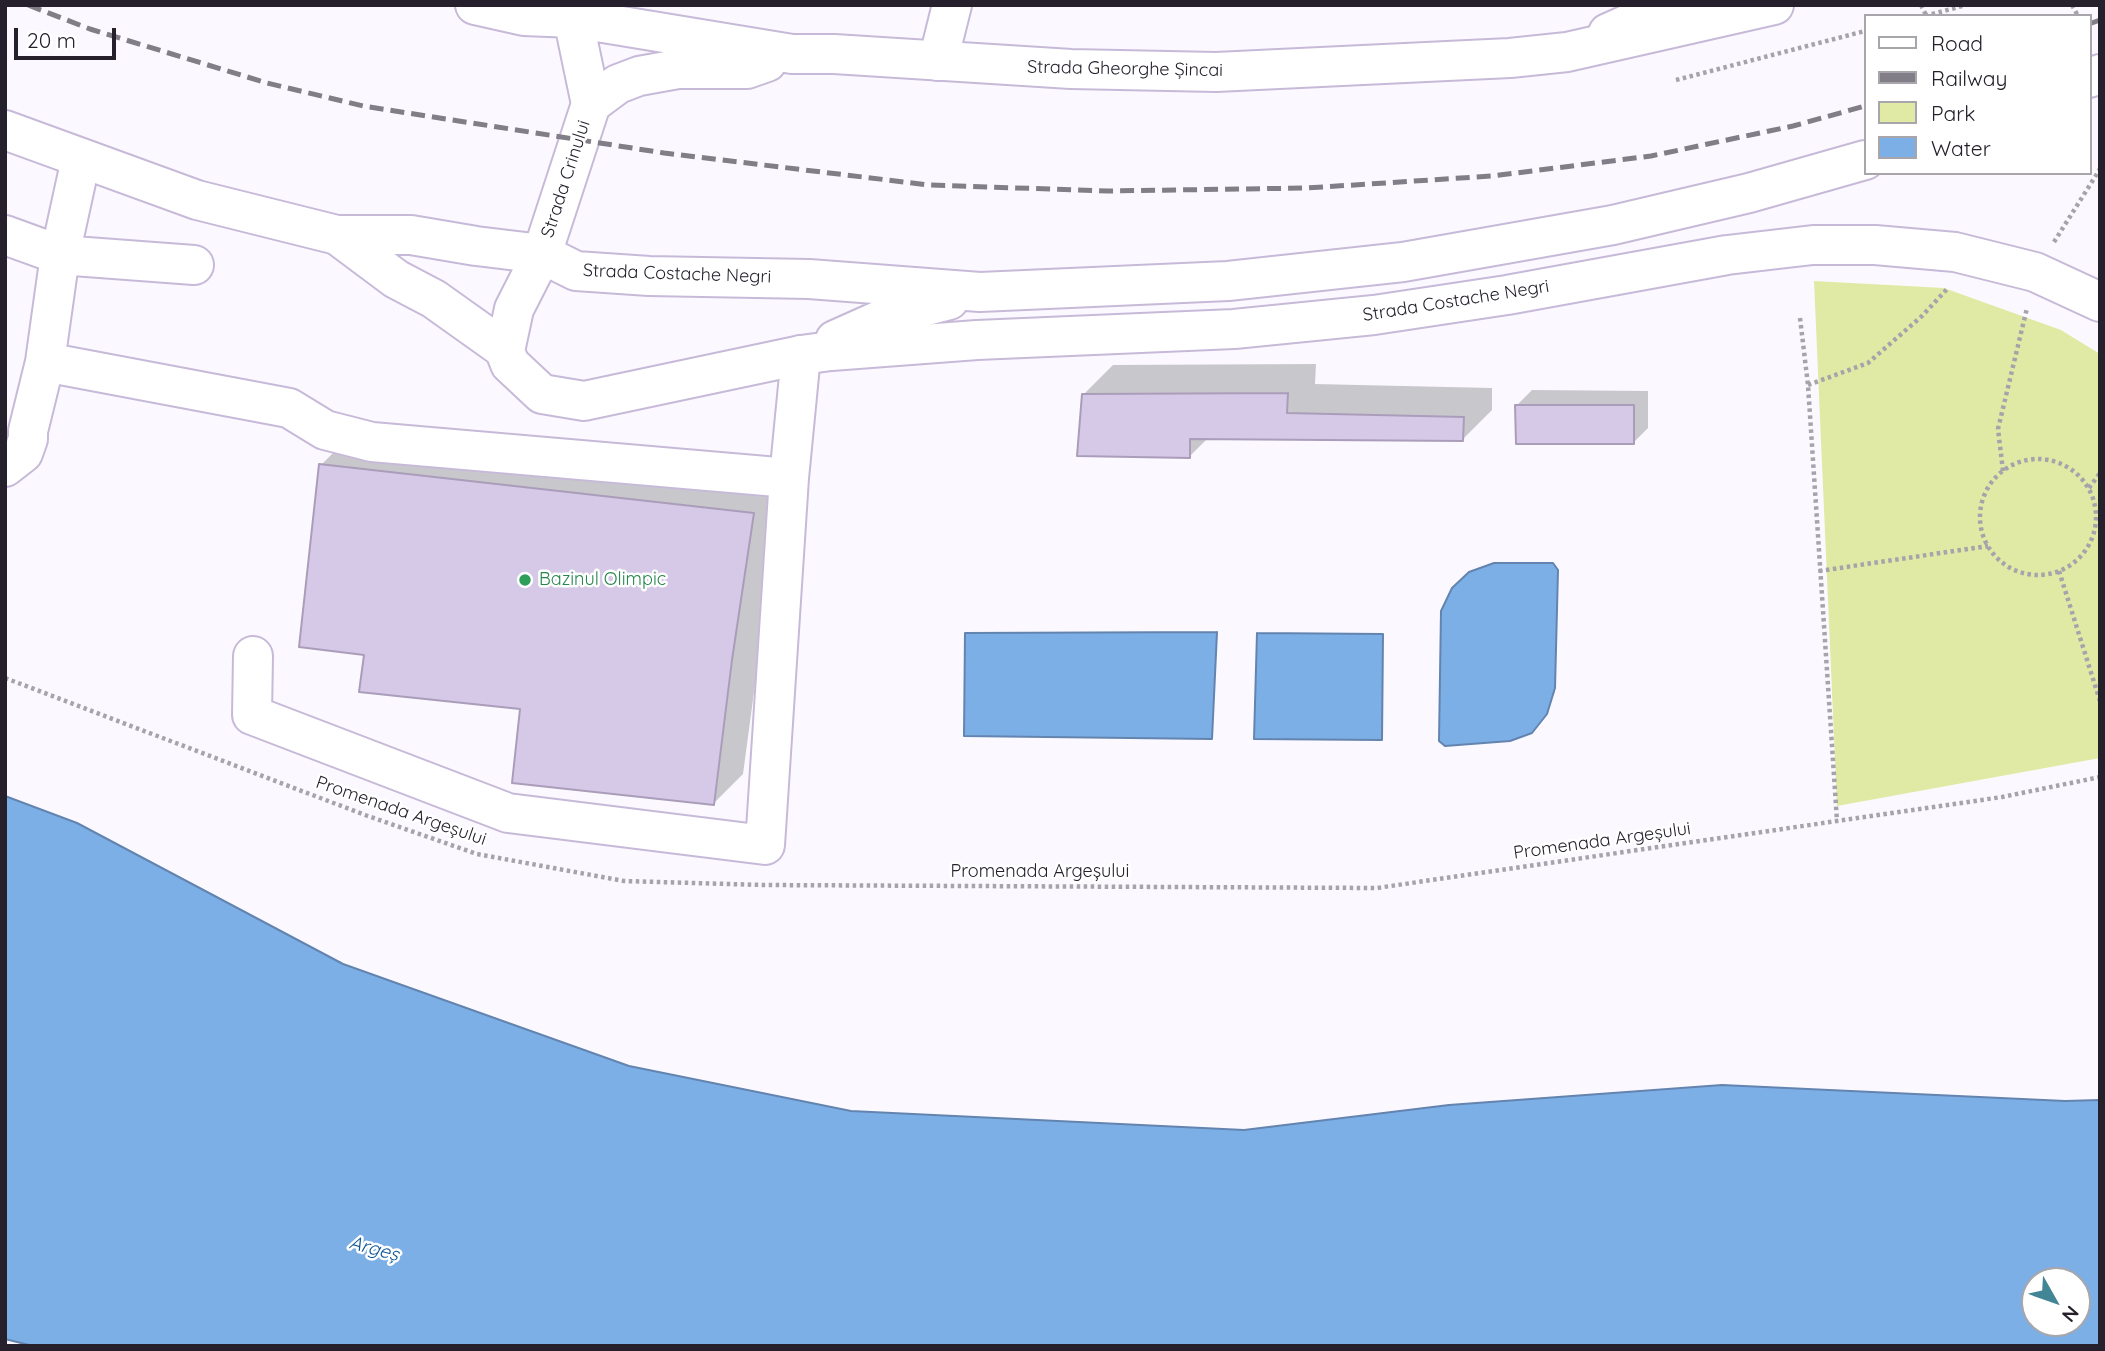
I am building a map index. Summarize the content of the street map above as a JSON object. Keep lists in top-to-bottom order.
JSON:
{
  "streets": {
    "main road": ["Strada Gheorghe Șincai", "Strada Crinului", "Strada Costache Negri"],
    "path": ["Promenada Argeșului"]
  },
  "crossings": [
    ["Strada Gheorghe Șincai", "Strada Crinului"],
    ["Strada Crinului", "Strada Costache Negri"]
  ],
  "water": ["Argeș"],
  "places": ["Bazinul Olimpic"],
  "legend": [
    "Road",
    "Railway",
    "Park",
    "Water"
  ],
  "scale_bar": "20 m",
  "north": "bottom right"
}
